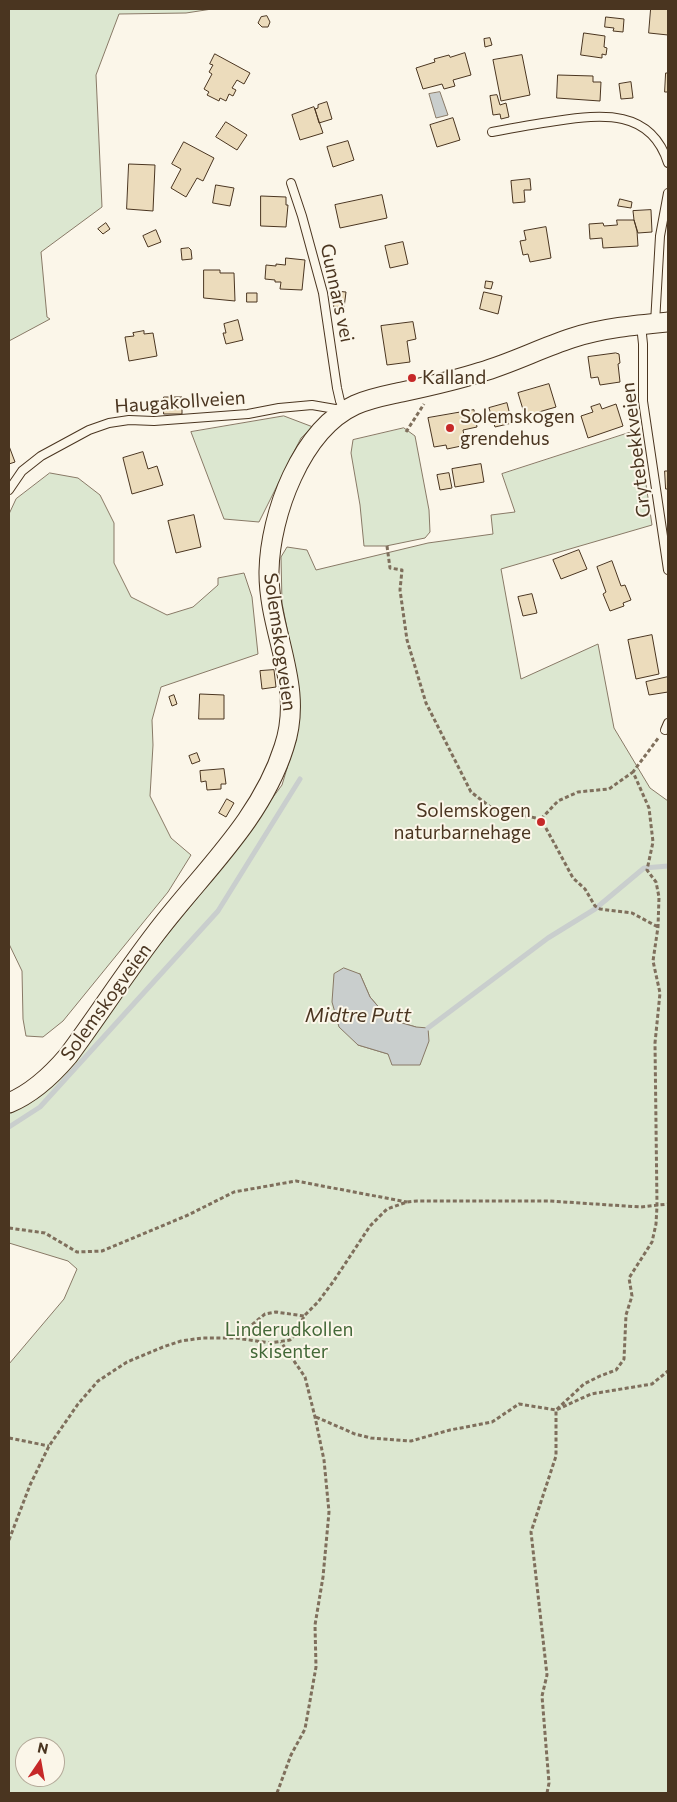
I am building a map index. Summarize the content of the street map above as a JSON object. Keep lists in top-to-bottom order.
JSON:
{
  "streets": {
    "street": ["Solemskogveien"],
    "lane": ["Gunnars vei", "Haugakollveien", "Grytebekkveien"]
  },
  "crossings": [
    ["Gunnars vei", "Haugakollveien"],
    ["Gunnars vei", "Solemskogveien"],
    ["Haugakollveien", "Solemskogveien"],
    ["Grytebekkveien", "Solemskogveien"]
  ],
  "water": ["Midtre Putt"],
  "parks": ["Linderudkollen skisenter"],
  "places": ["Kalland", "Solemskogen grendehus", "Solemskogen naturbarnehage"],
  "north": "top"
}
